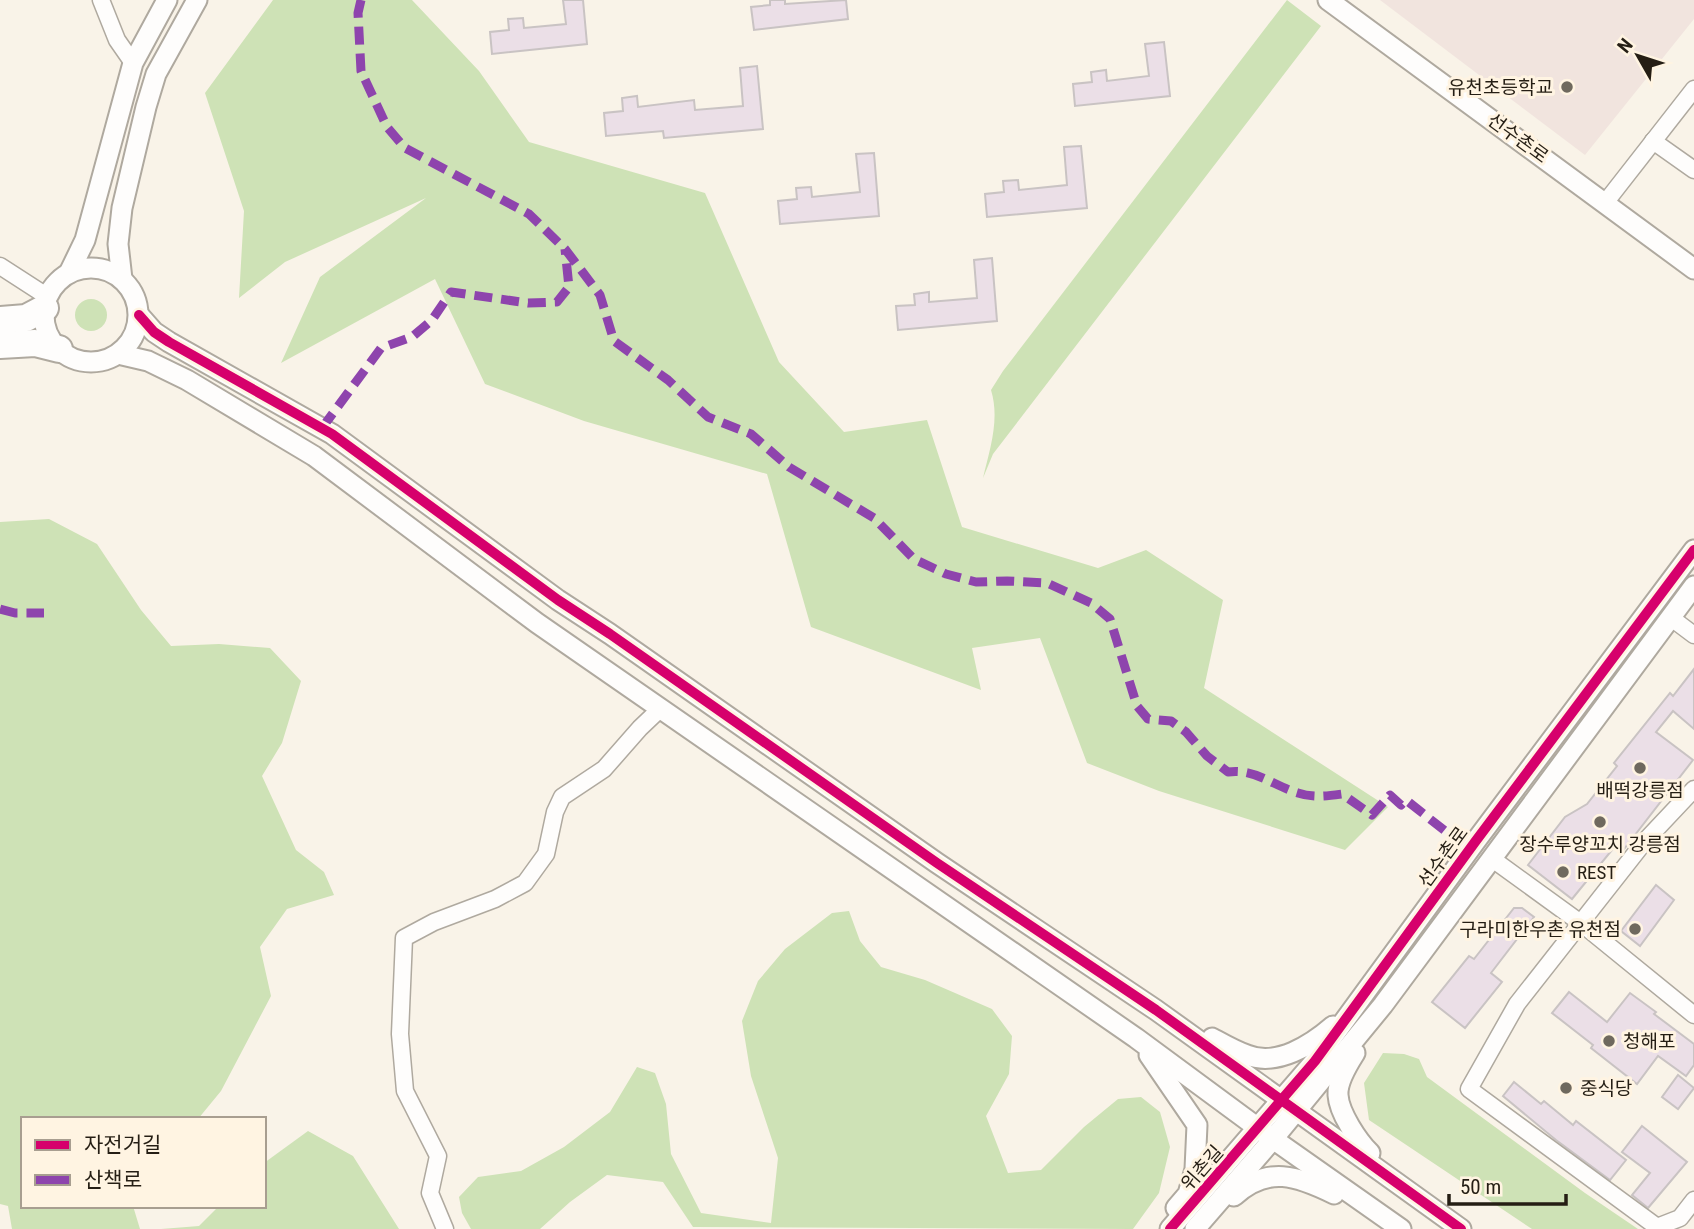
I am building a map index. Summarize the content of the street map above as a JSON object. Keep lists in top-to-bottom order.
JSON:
{
  "streets": {
    "street": ["선수촌로", "위촌길"]
  },
  "crossings": [
    ["선수촌로", "위촌길"]
  ],
  "places": [
    "유천초등학교",
    "배떡강릉점",
    "장수루양꼬치 강릉점",
    "REST",
    "구라미한우촌 유천점",
    "청해포",
    "중식당"
  ],
  "legend": ["자전거길", "산책로"],
  "scale_bar": "50 m",
  "north": "top left"
}
